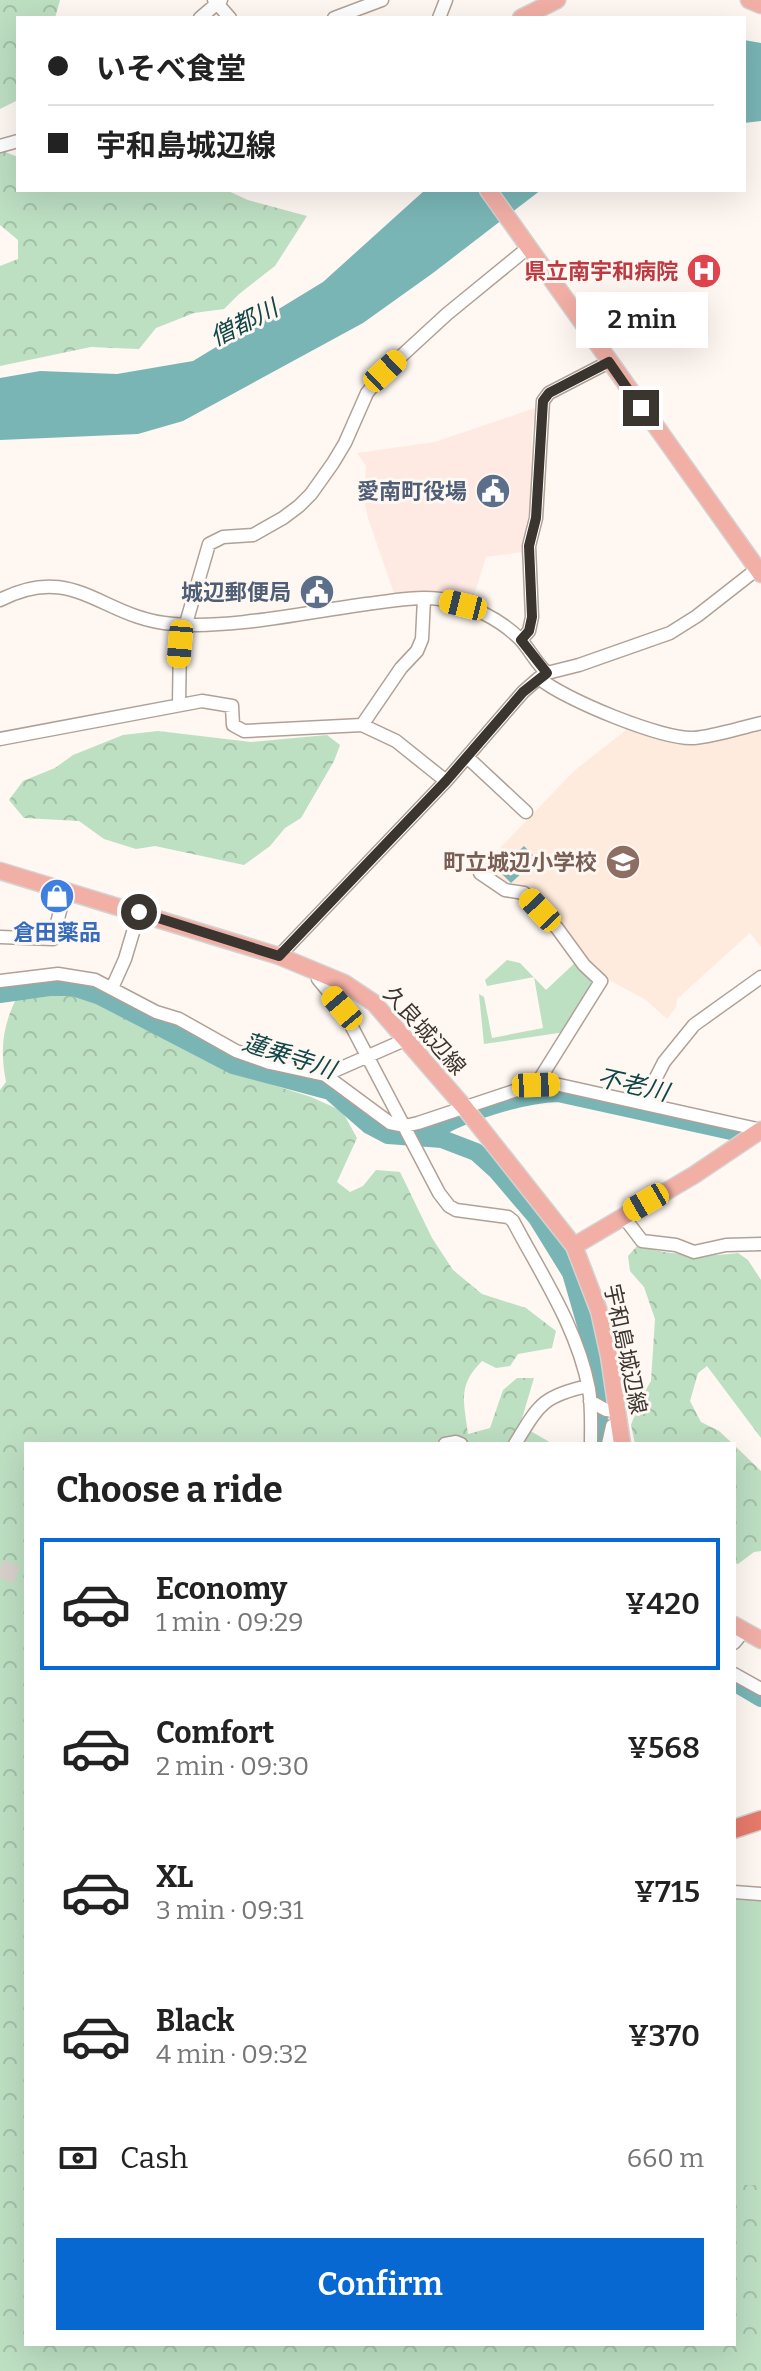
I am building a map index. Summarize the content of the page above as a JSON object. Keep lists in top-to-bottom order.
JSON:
{
  "streets": {
    "main road": ["久良城辺線", "宇和島城辺線"]
  },
  "crossings": [
    ["久良城辺線", "宇和島城辺線"]
  ],
  "water": ["僧都川", "蓮乗寺川", "不老川"],
  "places": {
    "hospital": ["県立南宇和病院"],
    "public building": ["愛南町役場", "城辺郵便局"],
    "school or university": ["町立城辺小学校"],
    "shop": ["倉田薬品"]
  },
  "page": {
    "banner": ["いそべ食堂", "宇和島城辺線"],
    "bubble": "2 min",
    "heading": "Choose a ride",
    "list": [
      {
        "name": "Economy",
        "note": "1 min · 09:29",
        "value": "¥420"
      },
      {
        "name": "Comfort",
        "note": "2 min · 09:30",
        "value": "¥568"
      },
      {
        "name": "XL",
        "note": "3 min · 09:31",
        "value": "¥715"
      },
      {
        "name": "Black",
        "note": "4 min · 09:32",
        "value": "¥370"
      }
    ],
    "pay": ["Cash", "660 m"],
    "buttons": "Confirm"
  }
}
